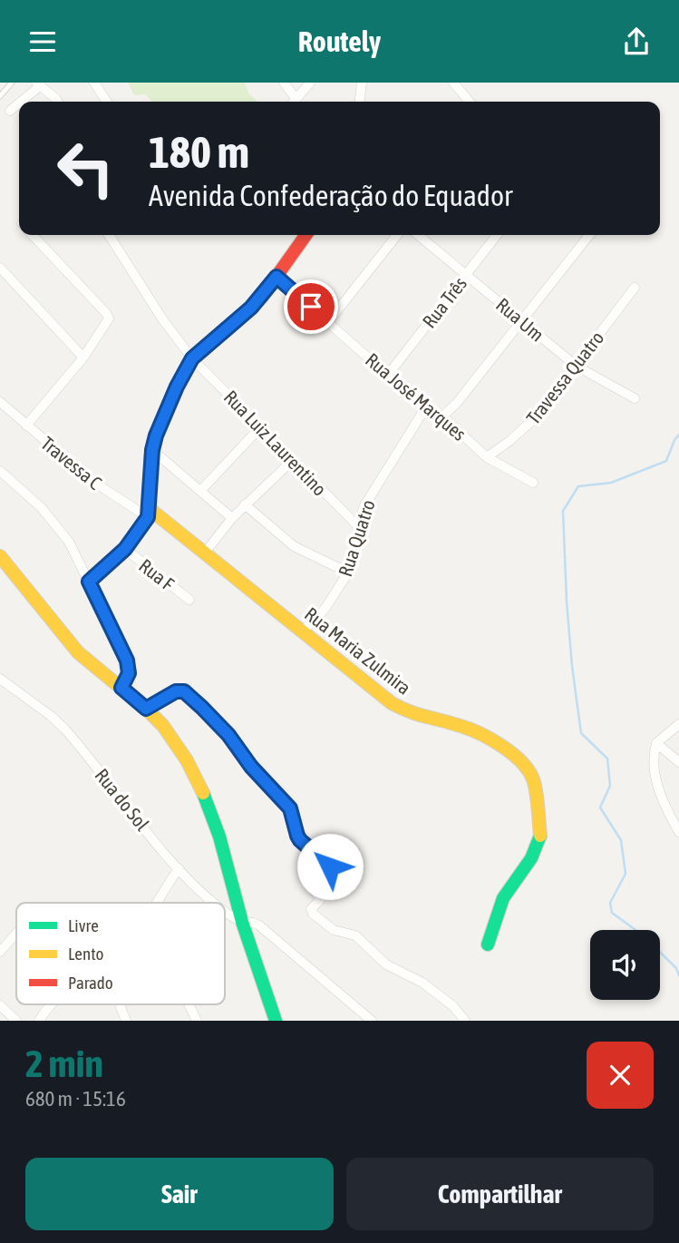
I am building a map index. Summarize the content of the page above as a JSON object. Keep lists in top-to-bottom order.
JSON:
{
  "streets": {
    "street": [
      "Rua Três",
      "Rua Um",
      "Travessa Quatro",
      "Rua José Marques",
      "Rua Luiz Laurentino",
      "Travessa C",
      "Rua Quatro",
      "Rua F",
      "Rua Maria Zulmira",
      "Rua do Sol"
    ]
  },
  "crossings": [
    ["Rua Três", "Rua Um"],
    ["Rua Três", "Rua José Marques"],
    ["Rua Um", "Travessa Quatro"],
    ["Travessa Quatro", "Rua José Marques"],
    ["Rua José Marques", "Rua Quatro"],
    ["Rua Luiz Laurentino", "Rua Quatro"],
    ["Travessa C", "Rua Maria Zulmira"],
    ["Rua Quatro", "Rua Maria Zulmira"]
  ],
  "legend": ["Livre", "Lento", "Parado"],
  "page": {
    "header": "Routely",
    "turn": ["180 m", "Avenida Confederação do Equador"],
    "heading": ["2 min", "680 m · 15:16"],
    "buttons": ["Sair", "Compartilhar"]
  }
}
